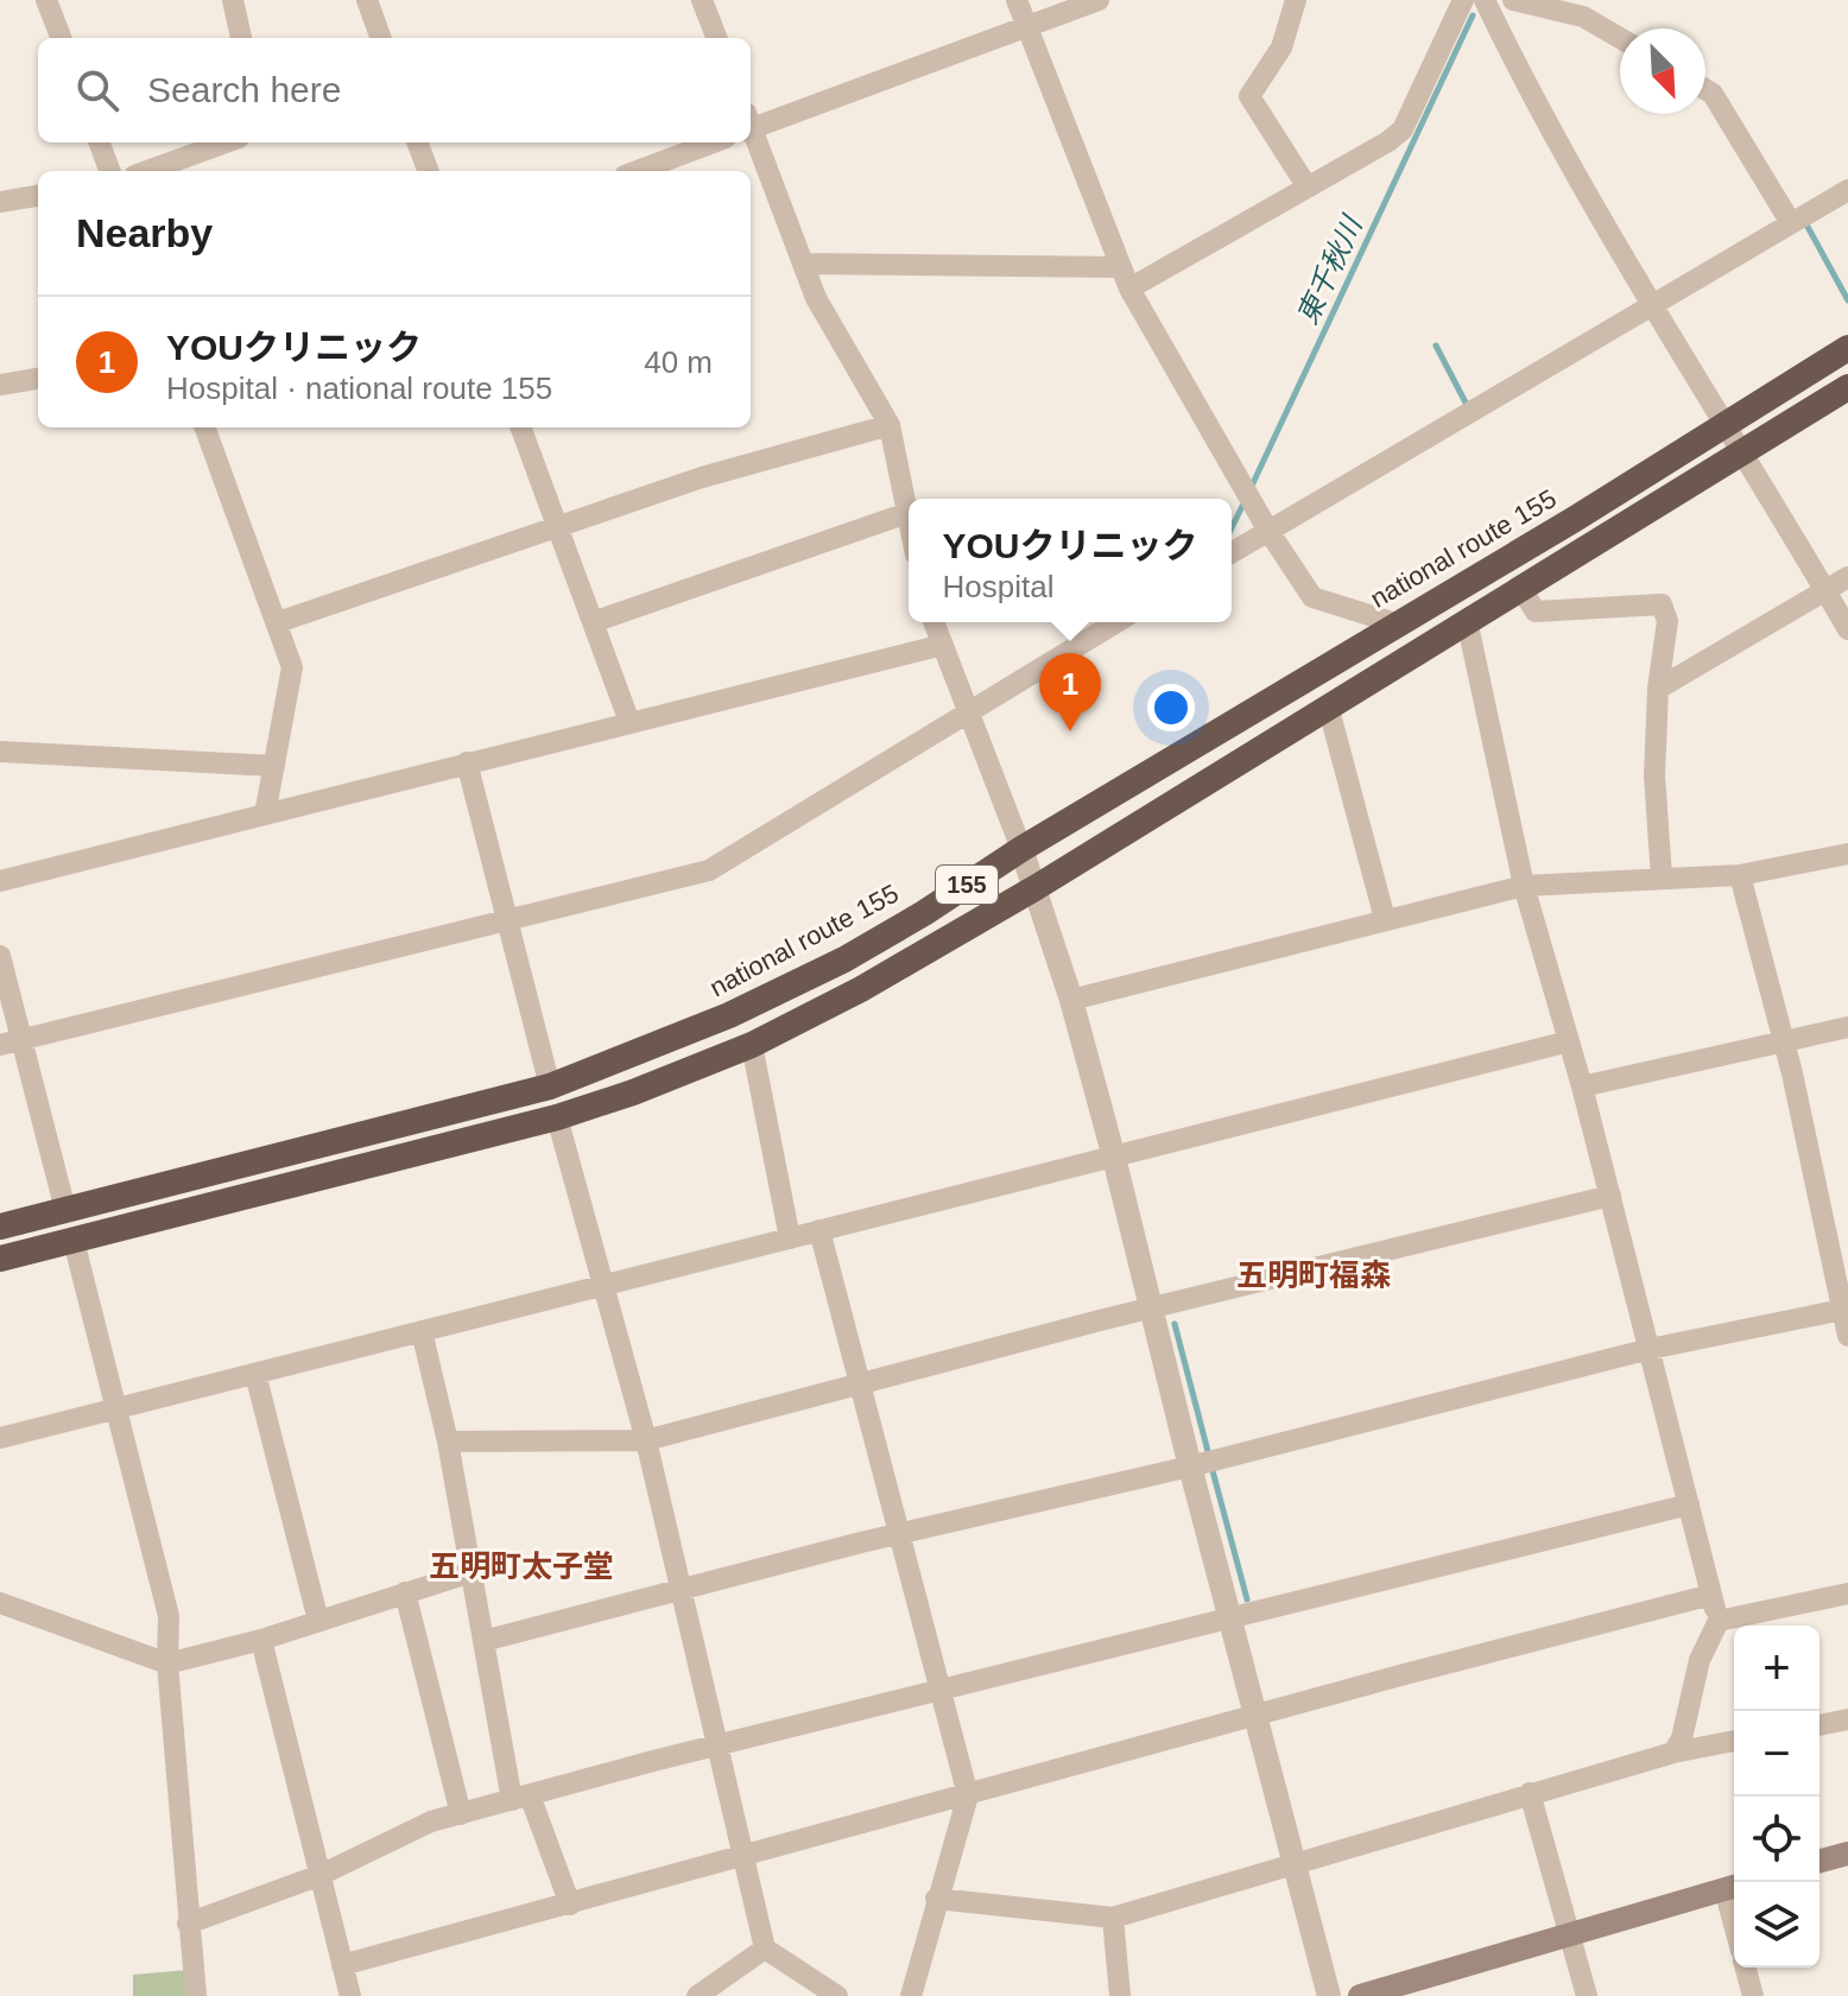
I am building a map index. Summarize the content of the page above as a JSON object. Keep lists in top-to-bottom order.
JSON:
{
  "streets": {
    "highway": ["national route 155", "155"]
  },
  "districts": ["五明町福森", "五明町太子堂"],
  "water": ["東千秋川"],
  "north": "bottom right",
  "page": {
    "search": "Search here",
    "heading": "Nearby",
    "list": [
      {
        "mark": "1",
        "name": "YOUクリニック",
        "note": "Hospital · national route 155",
        "value": "40 m"
      }
    ],
    "popup": ["YOUクリニック", "Hospital"],
    "pins": "1",
    "map_buttons": ["+", "−"]
  }
}
